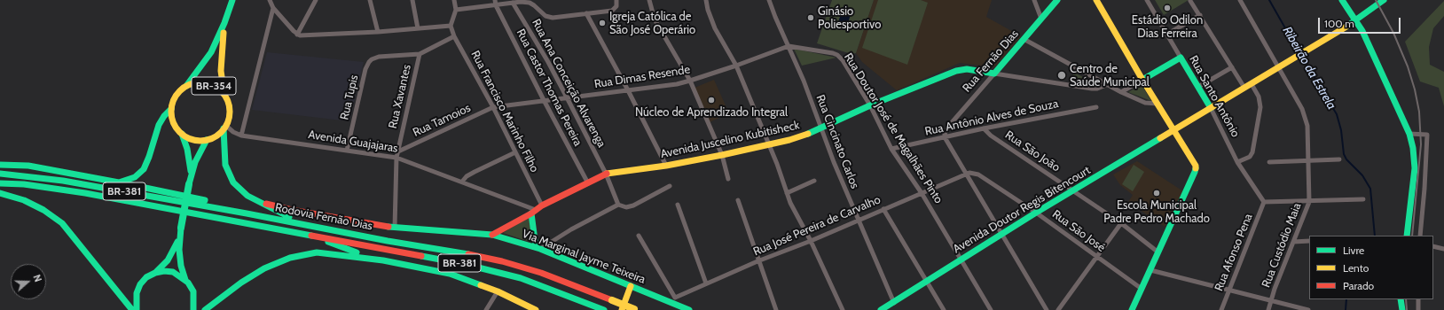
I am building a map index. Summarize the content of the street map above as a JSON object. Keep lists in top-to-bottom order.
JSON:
{
  "streets": {
    "main road": [
      "Rua Fernão Dias",
      "BR-354",
      "Rua Santo Antônio",
      "Avenida Juscelino Kubitisheck",
      "BR-381",
      "Avenida Doutor Regis Bitencourt",
      "Rodovia Fernão Dias",
      "Via Marginal Jayme Teixeira"
    ],
    "street": [
      "Rua Dimas Resende",
      "Rua Ana Conceição Alvarenga",
      "Rua Castor Thomas Pereira",
      "Rua Xavantes",
      "Rua Tupis",
      "Rua Francisco Marinho Filho",
      "Rua Antônio Alves de Souza",
      "Rua Tamoios",
      "Rua Doutor José de Magalhães Pinto",
      "Avenida Guajajaras",
      "Rua Cincinato Carlos",
      "Rua São João",
      "Rua José Pereira de Carvalho",
      "Rua São José",
      "Rua Custódio Maia",
      "Rua Afonso Pena"
    ]
  },
  "crossings": [
    ["Rua Fernão Dias", "Rua Antônio Alves de Souza"],
    ["Rua Fernão Dias", "Avenida Juscelino Kubitisheck"],
    ["Rua Dimas Resende", "Rua Ana Conceição Alvarenga"],
    ["Rua Dimas Resende", "Rua Castor Thomas Pereira"],
    ["Rua Dimas Resende", "Rua Francisco Marinho Filho"],
    ["Rua Dimas Resende", "Rua Tamoios"],
    ["Rua Dimas Resende", "Rua Doutor José de Magalhães Pinto"],
    ["Rua Dimas Resende", "Rua Cincinato Carlos"],
    ["Rua Ana Conceição Alvarenga", "Avenida Juscelino Kubitisheck"],
    ["BR-354", "Avenida Guajajaras"],
    ["Rua Castor Thomas Pereira", "Avenida Juscelino Kubitisheck"],
    ["Rua Xavantes", "Rua Tupis"],
    ["Rua Xavantes", "Rua Tamoios"],
    ["Rua Xavantes", "Avenida Guajajaras"],
    ["Rua Xavantes", "Via Marginal Jayme Teixeira"],
    ["Rua Santo Antônio", "Avenida Doutor Regis Bitencourt"],
    ["Rua Santo Antônio", "Rua Afonso Pena"],
    ["Rua Tupis", "Avenida Guajajaras"],
    ["Rua Francisco Marinho Filho", "Rua Tamoios"],
    ["Rua Francisco Marinho Filho", "Avenida Juscelino Kubitisheck"],
    ["Rua Antônio Alves de Souza", "Rua Doutor José de Magalhães Pinto"],
    ["Rua Antônio Alves de Souza", "Rua São João"],
    ["Rua Doutor José de Magalhães Pinto", "Avenida Juscelino Kubitisheck"],
    ["Rua Doutor José de Magalhães Pinto", "Rua Cincinato Carlos"],
    ["Rua Doutor José de Magalhães Pinto", "Avenida Doutor Regis Bitencourt"],
    ["Rua Doutor José de Magalhães Pinto", "Rua José Pereira de Carvalho"],
    ["Avenida Juscelino Kubitisheck", "Avenida Guajajaras"],
    ["Avenida Juscelino Kubitisheck", "Rua Cincinato Carlos"],
    ["Avenida Juscelino Kubitisheck", "Via Marginal Jayme Teixeira"],
    ["Rua Cincinato Carlos", "Avenida Doutor Regis Bitencourt"],
    ["Rua Cincinato Carlos", "Rua José Pereira de Carvalho"],
    ["Rua São João", "Avenida Doutor Regis Bitencourt"],
    ["Avenida Doutor Regis Bitencourt", "Rua São José"],
    ["Avenida Doutor Regis Bitencourt", "Rua Custódio Maia"],
    ["Rua José Pereira de Carvalho", "Rua São José"]
  ],
  "water": ["Ribeirão da Estrela"],
  "places": [
    "Estádio Odilon Dias Ferreira",
    "Ginásio Poliesportivo",
    "Igreja Católica de São José Operário",
    "Centro de Saúde Municipal",
    "Núcleo de Aprendizado Integral",
    "Escola Municipal Padre Pedro Machado"
  ],
  "legend": ["Livre", "Lento", "Parado"],
  "scale_bar": "100 m",
  "north": "right"
}
